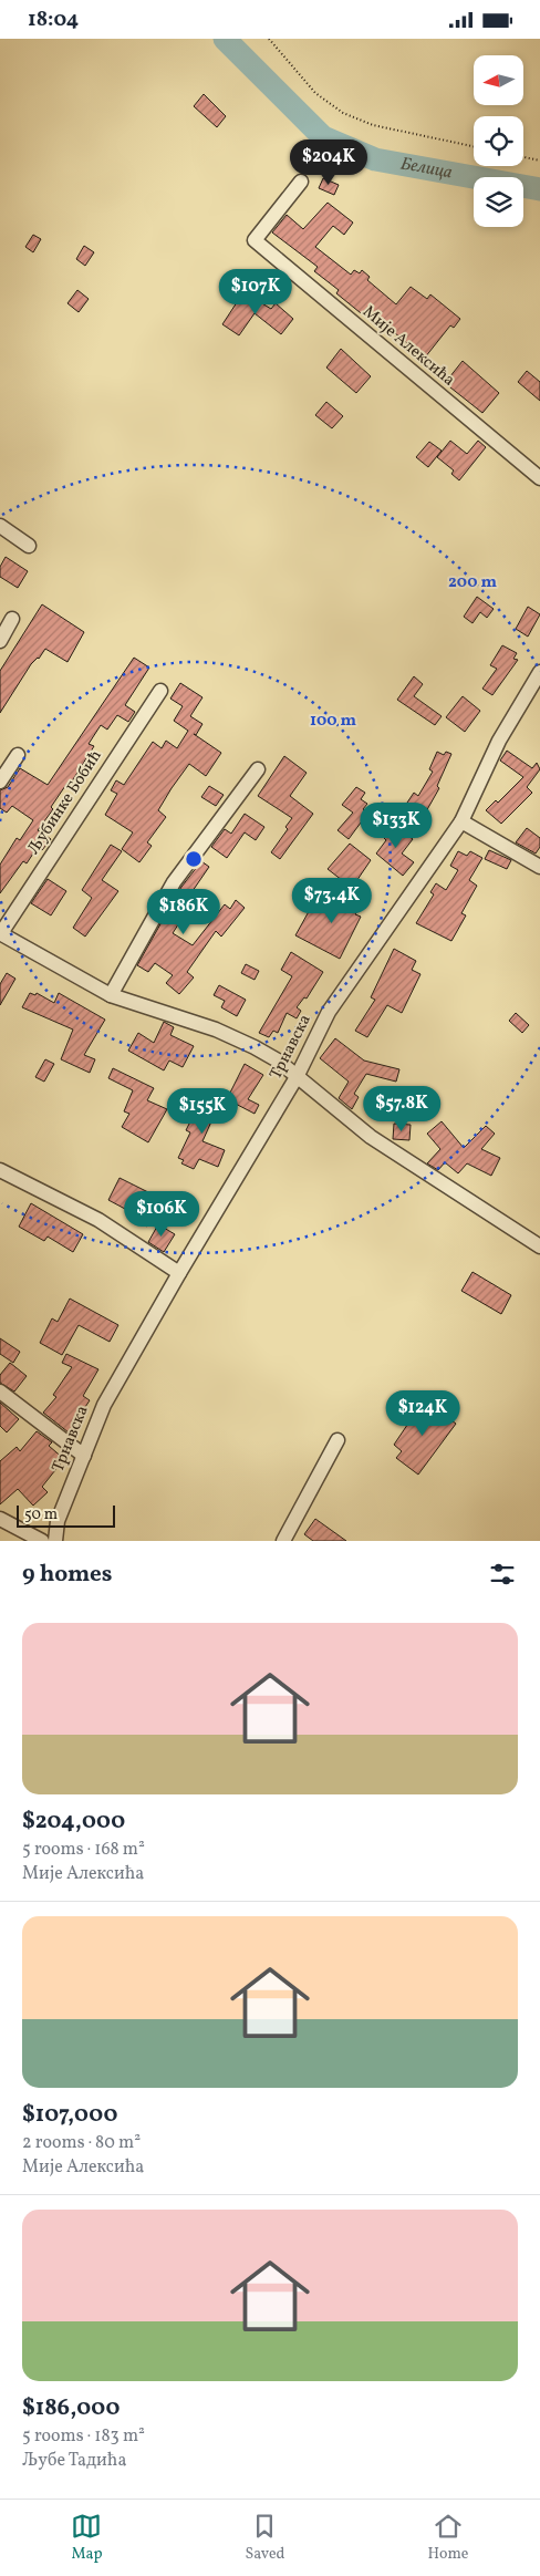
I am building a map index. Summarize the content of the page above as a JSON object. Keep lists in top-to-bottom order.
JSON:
{
  "streets": {
    "street": ["Мије Алексића", "Љубинке Бобић", "Трнавска"]
  },
  "water": ["Белица"],
  "scale_bar": "50 m",
  "north": "left",
  "page": {
    "status": "18:04",
    "price": [
      "$204K",
      "$107K",
      "$133K",
      "$73.4K",
      "$186K",
      "$57.8K",
      "$155K",
      "$106K",
      "$124K"
    ],
    "scale": "50 m",
    "heading": "9 homes",
    "list": [
      {
        "name": "$204,000",
        "note": "5 rooms · 168 m² · Мије Алексића"
      },
      {
        "name": "$107,000",
        "note": "2 rooms · 80 m² · Мије Алексића"
      },
      {
        "name": "$186,000",
        "note": "5 rooms · 183 m² · Љубе Тадића"
      }
    ],
    "tabs": ["Map", "Saved", "Home"]
  },
  "rings": ["200 m", "100 m"]
}
